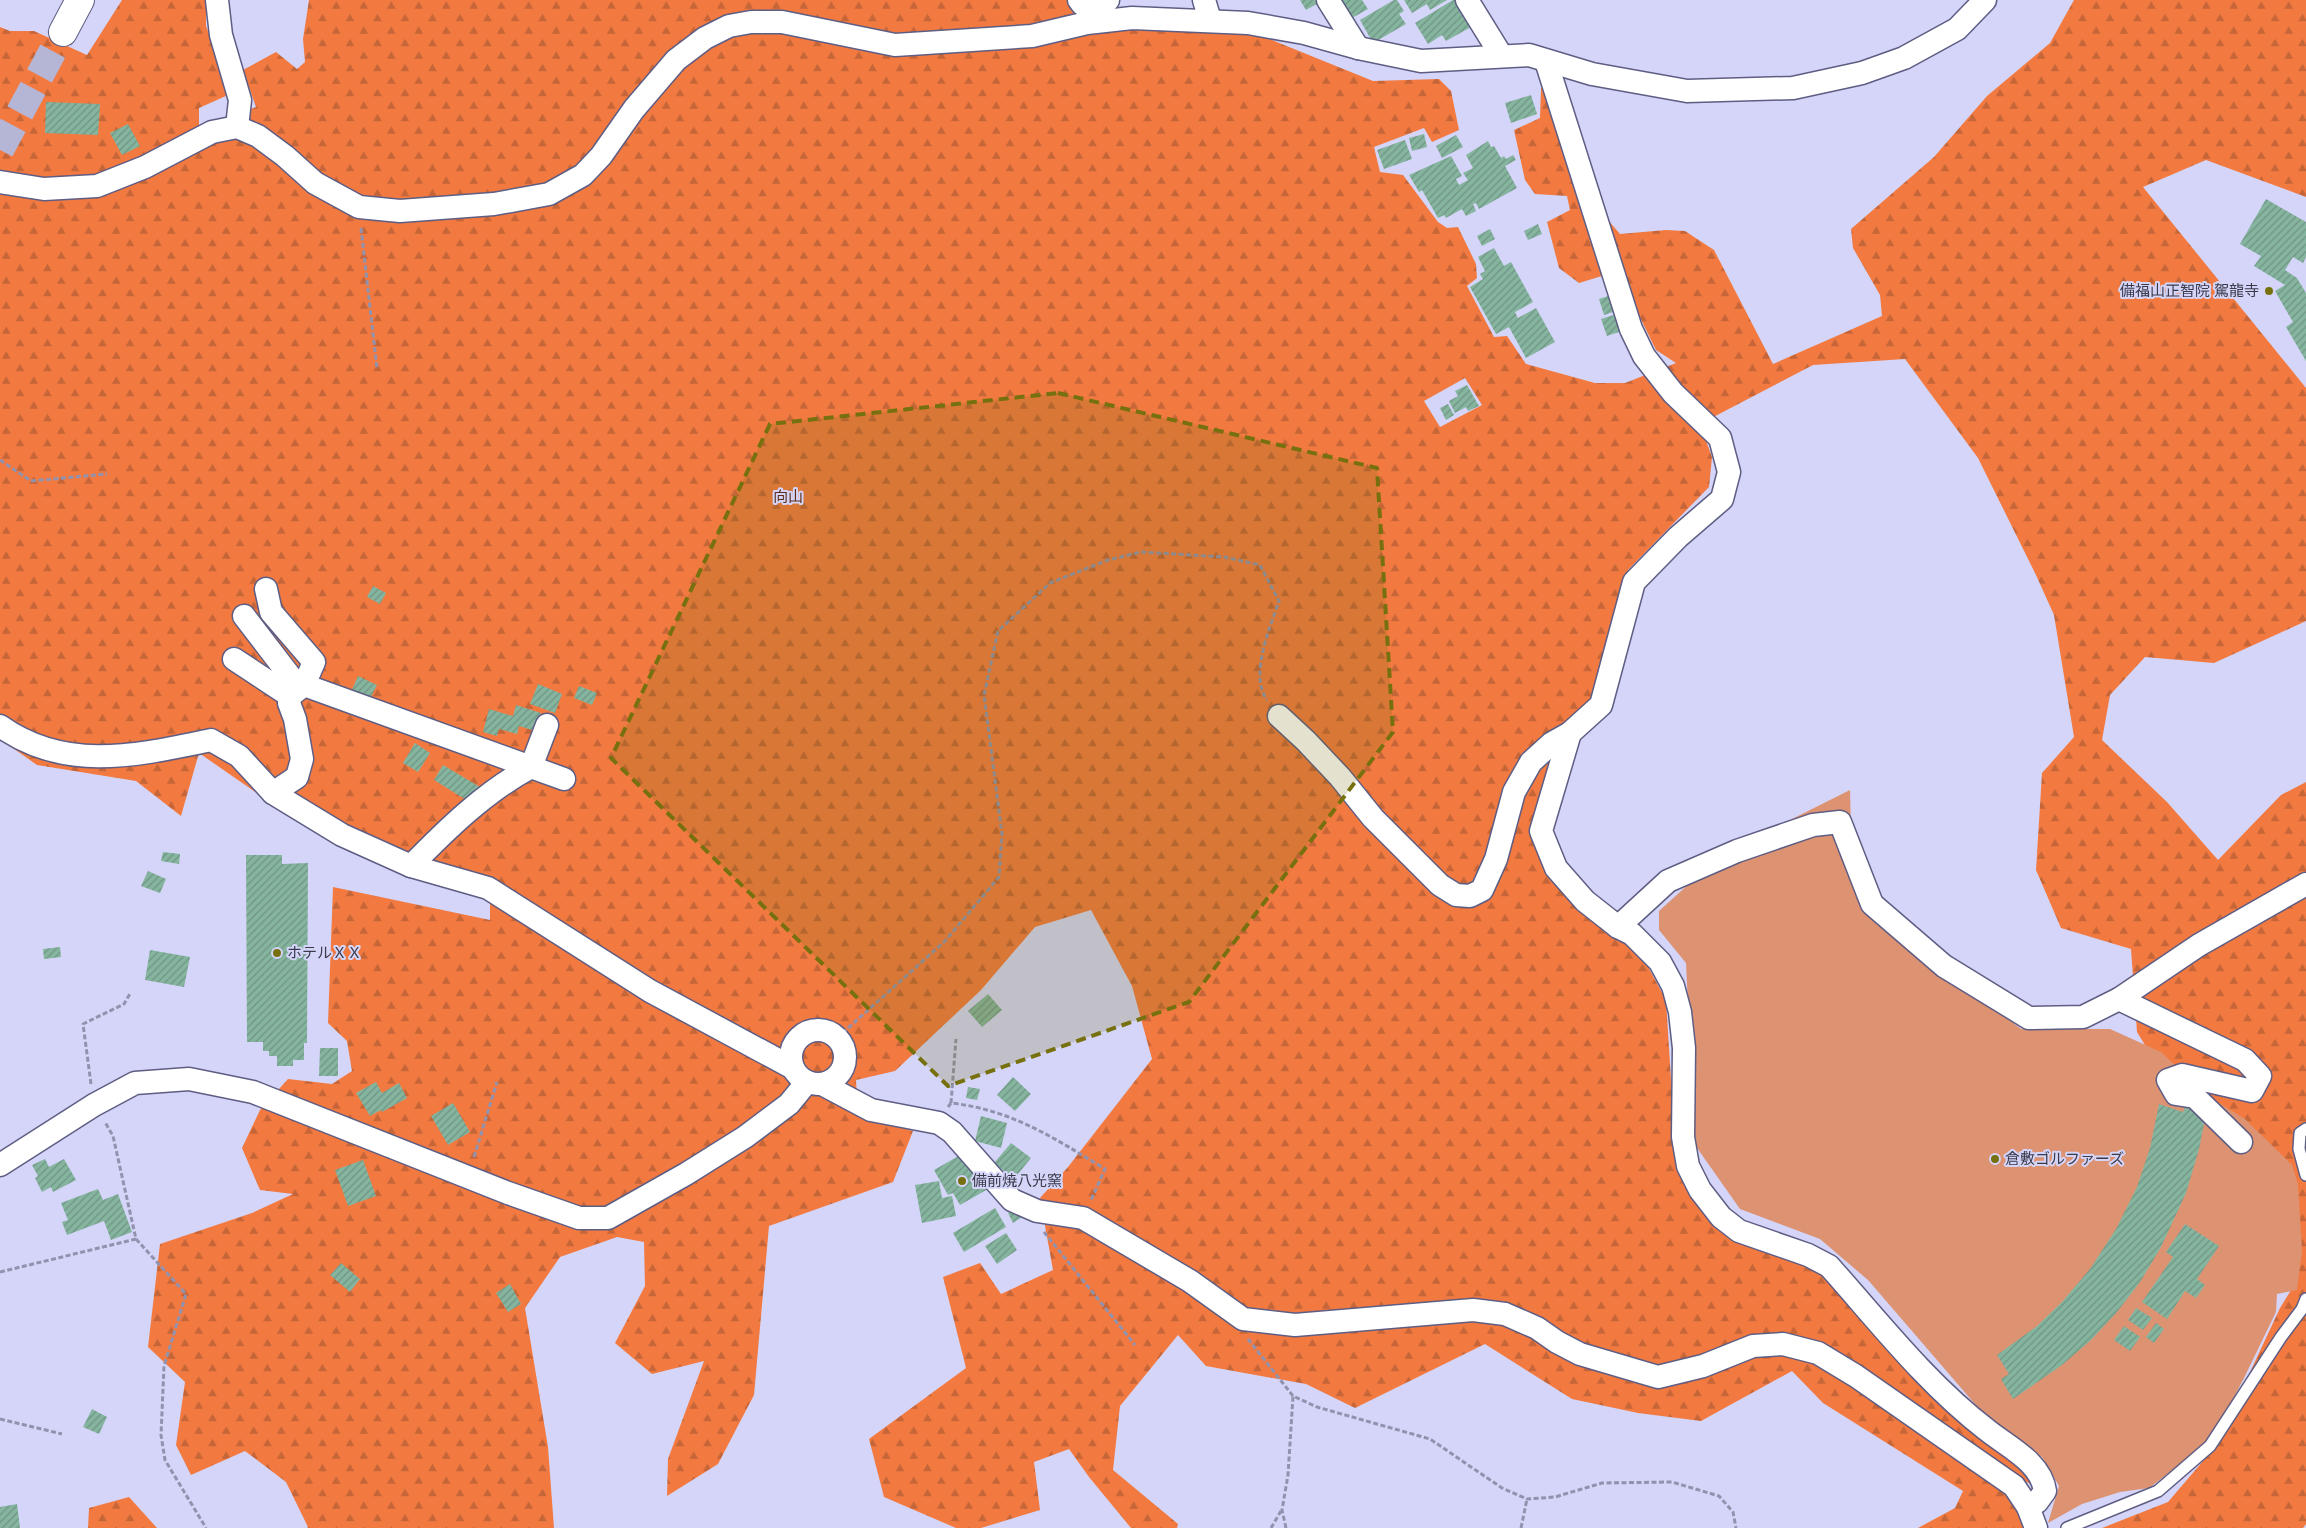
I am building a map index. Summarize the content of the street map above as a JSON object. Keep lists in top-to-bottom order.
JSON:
{
  "parks": ["向山"],
  "places": [
    "備福山正智院 駕龍寺",
    "ホテルＸＸ",
    "倉敷ゴルファーズ",
    "備前焼八光窯"
  ]
}
